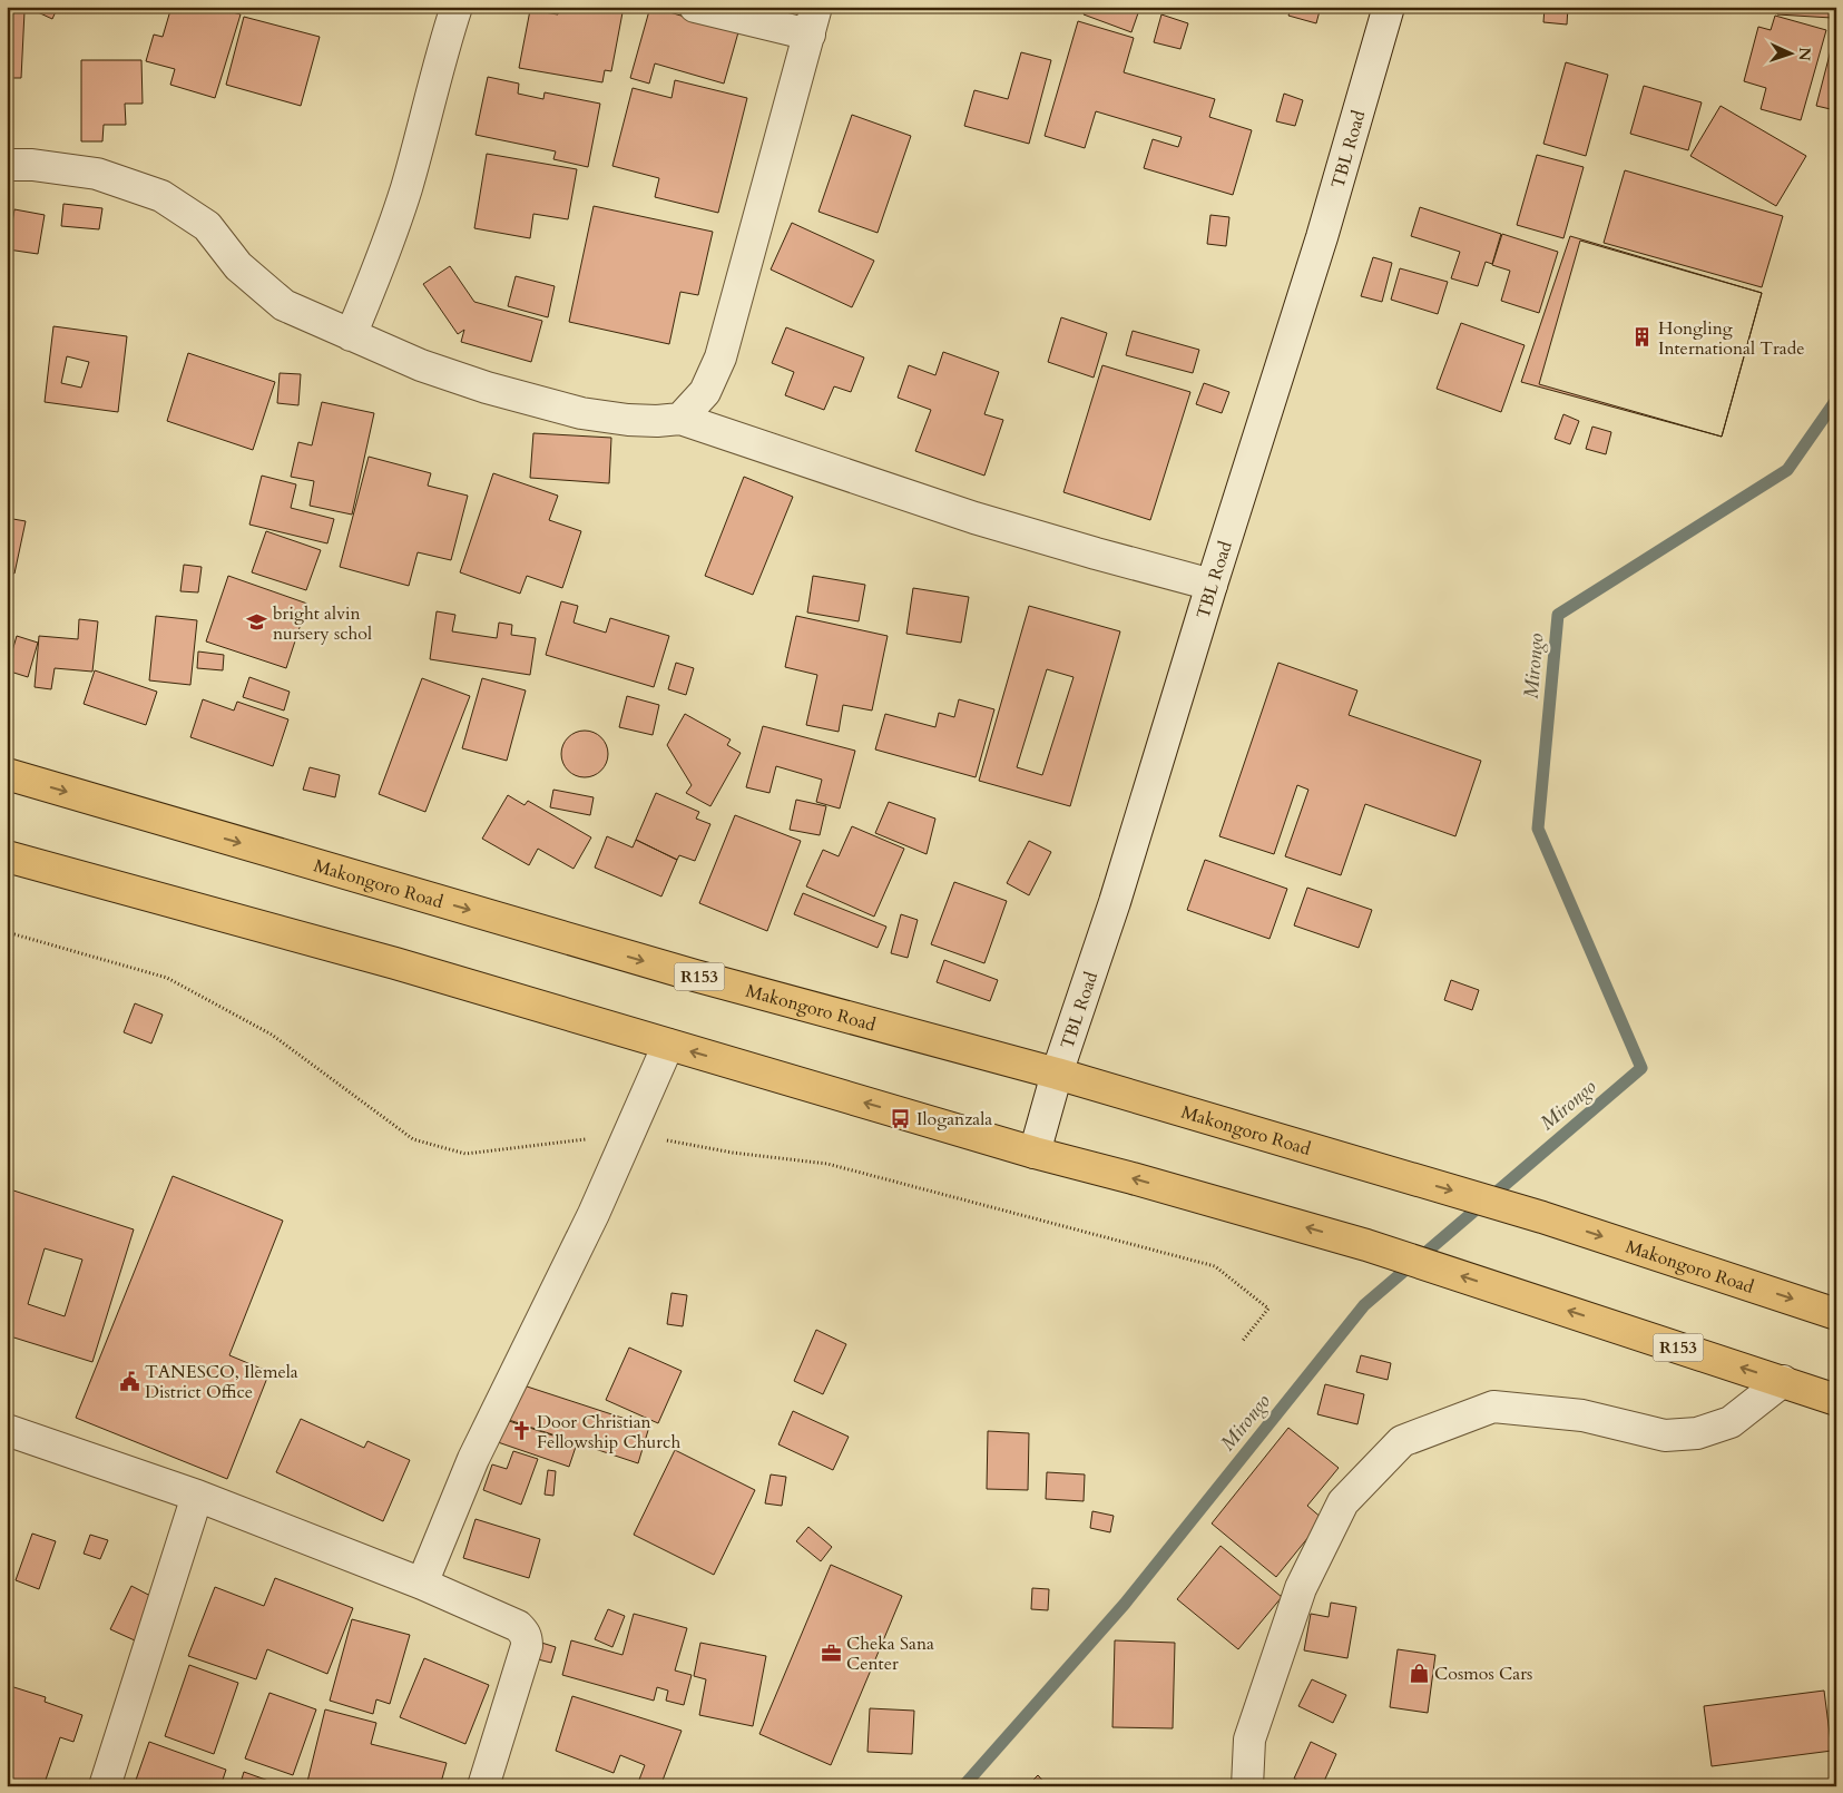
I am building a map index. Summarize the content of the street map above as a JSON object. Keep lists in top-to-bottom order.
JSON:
{
  "streets": {
    "main road": ["Makongoro Road", "R153"],
    "street": ["TBL Road"]
  },
  "crossings": [
    ["TBL Road", "Makongoro Road"],
    ["TBL Road", "R153"]
  ],
  "water": ["Mirongo"],
  "places": {
    "building": ["Hongling International Trade"],
    "school or university": ["bright alvin nursery schol"],
    "bus stop": ["Iloganzala"],
    "public building": ["TANESCO, Ilemela District Office"],
    "church": ["Door Christian Fellowship Church"],
    "office": ["Cheka Sana Center"],
    "shop": ["Cosmos Cars"]
  },
  "north": "right"
}
